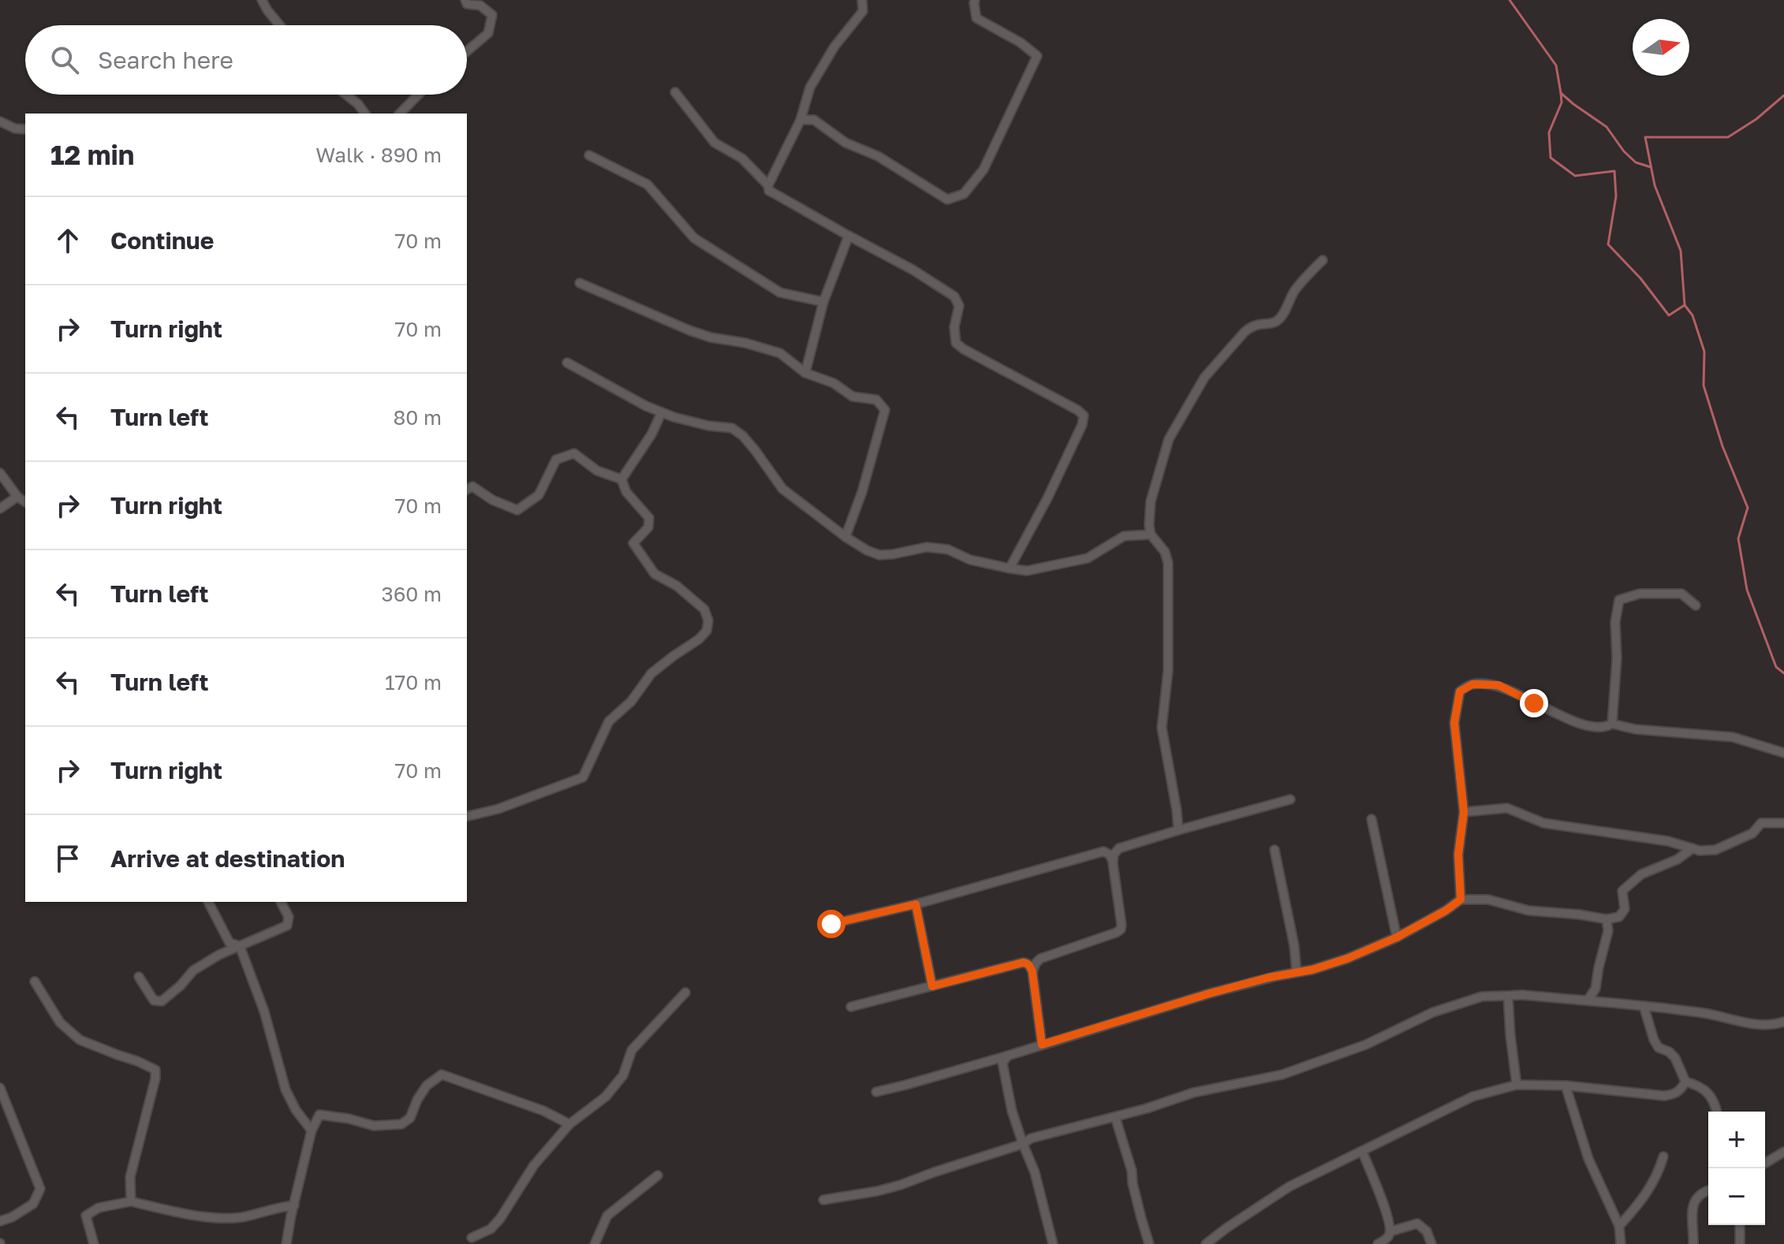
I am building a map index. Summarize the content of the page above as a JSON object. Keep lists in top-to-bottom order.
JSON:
{
  "north": "right",
  "page": {
    "search": "Search here",
    "heading": ["12 min", "Walk · 890 m"],
    "list": [
      ["Continue", "70 m"],
      ["Turn right", "70 m"],
      ["Turn left", "80 m"],
      ["Turn right", "70 m"],
      ["Turn left", "360 m"],
      ["Turn left", "170 m"],
      ["Turn right", "70 m"],
      "Arrive at destination"
    ],
    "map_buttons": ["+", "−"]
  }
}
